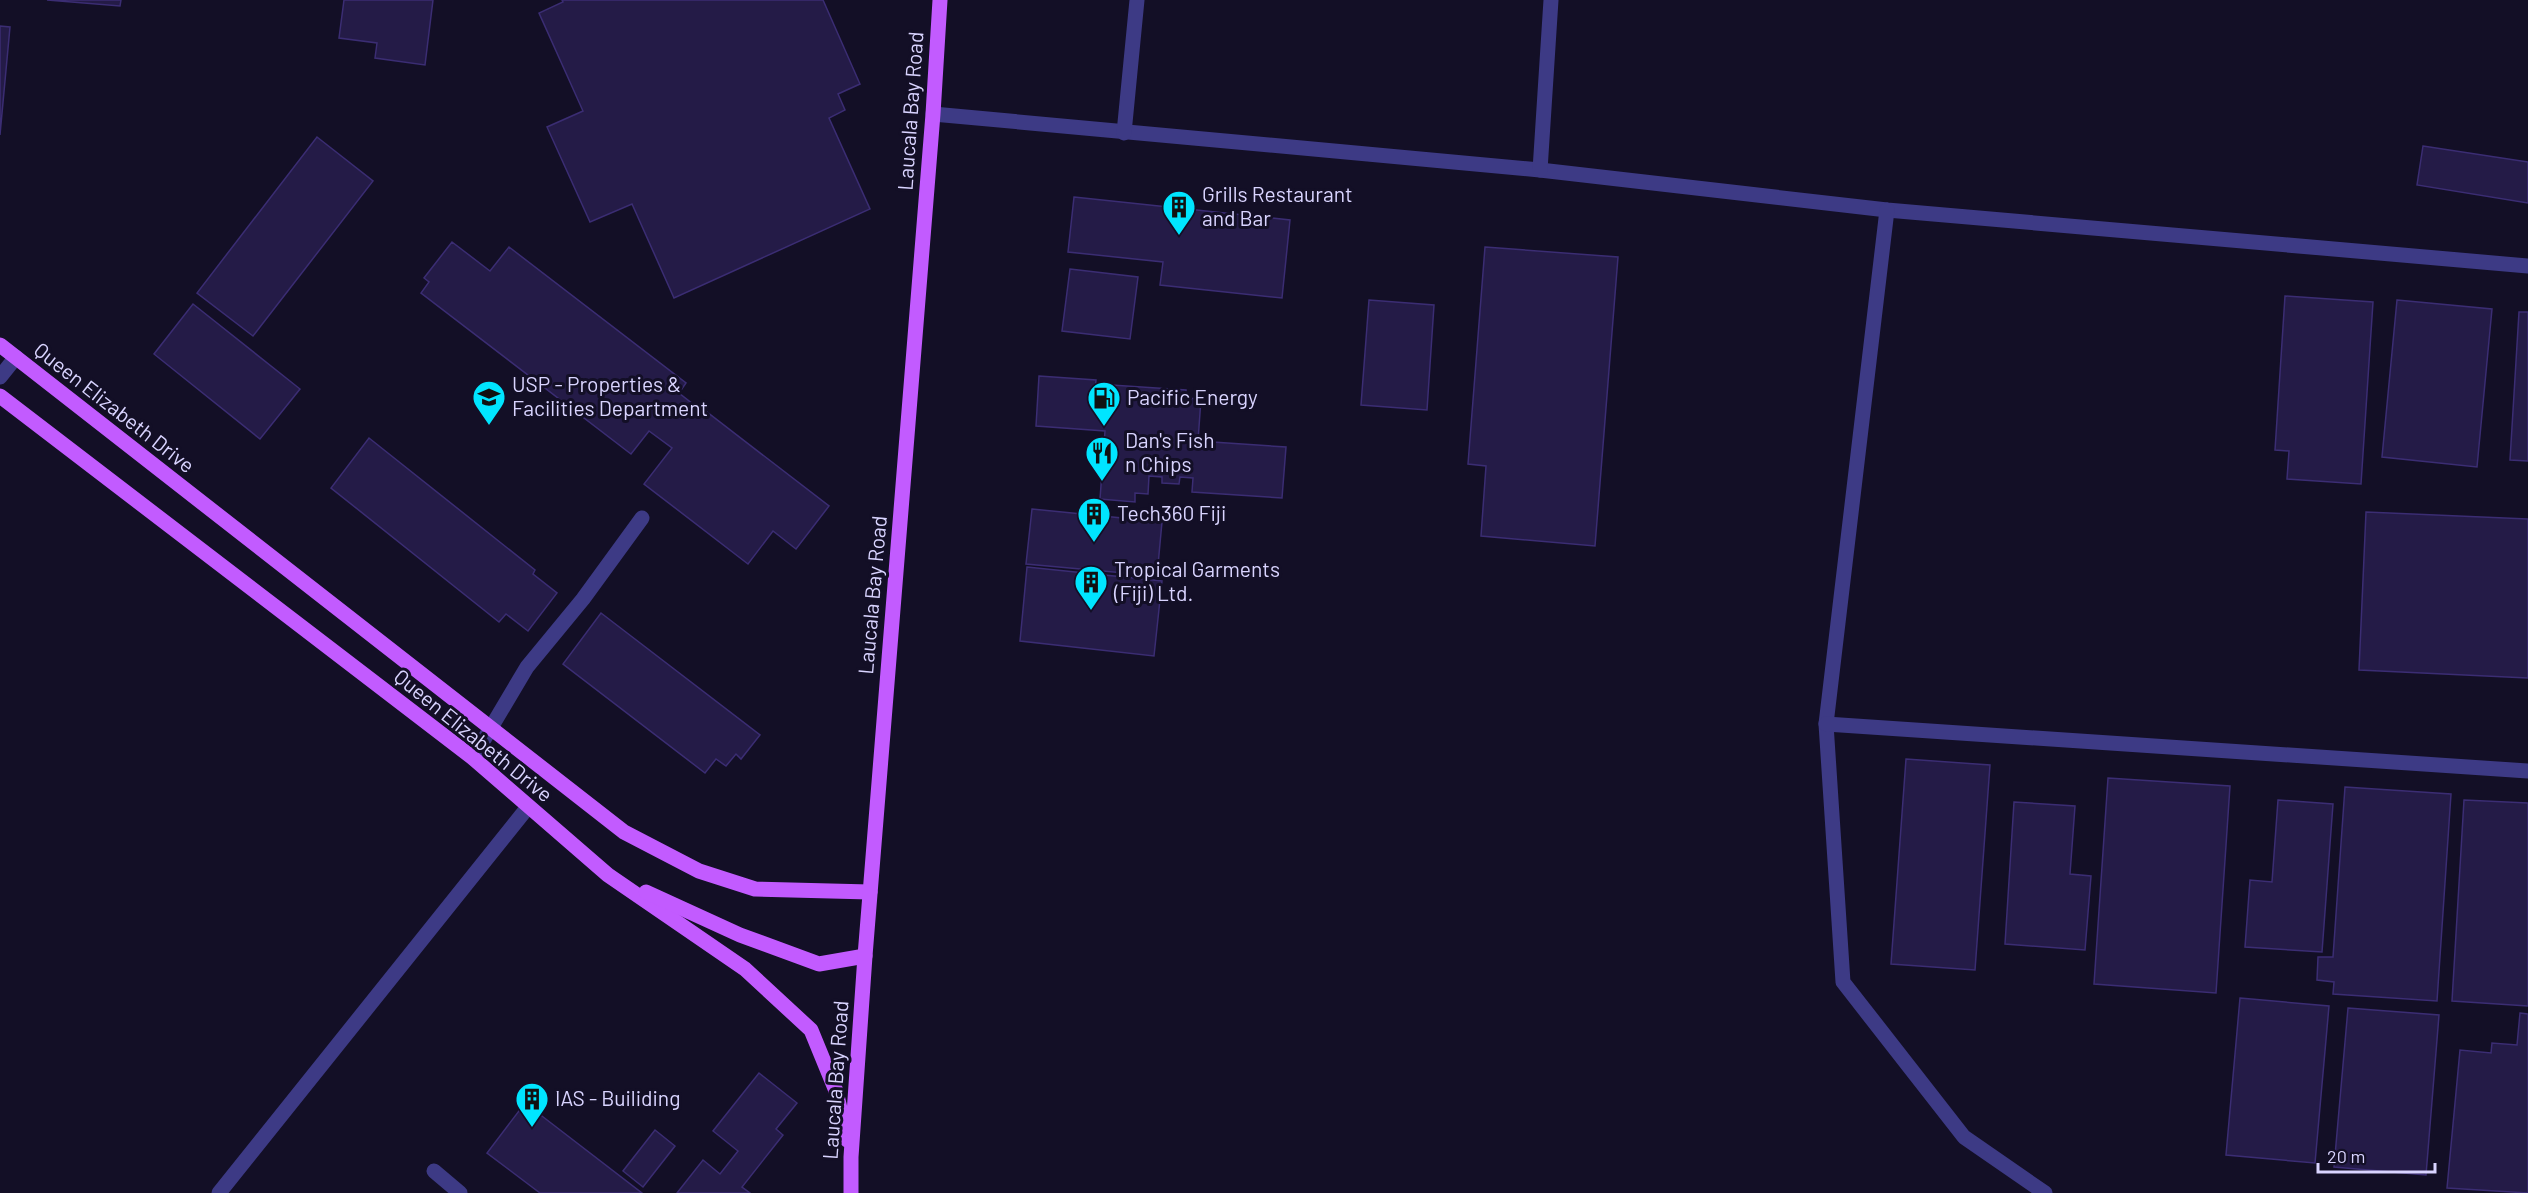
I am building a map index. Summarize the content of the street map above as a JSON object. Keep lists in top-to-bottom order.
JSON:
{
  "streets": {
    "main road": ["Laucala Bay Road", "Queen Elizabeth Drive"]
  },
  "crossings": [
    ["Laucala Bay Road", "Queen Elizabeth Drive"]
  ],
  "places": {
    "building": [
      "Grills Restaurant and Bar",
      "Tech360 Fiji",
      "Tropical Garments (Fiji) Ltd.",
      "IAS - Builiding"
    ],
    "school or university": ["USP - Properties & Facilities Department"],
    "fuel station": ["Pacific Energy"],
    "restaurant": ["Dan's Fish n Chips"]
  },
  "scale_bar": "20 m"
}
